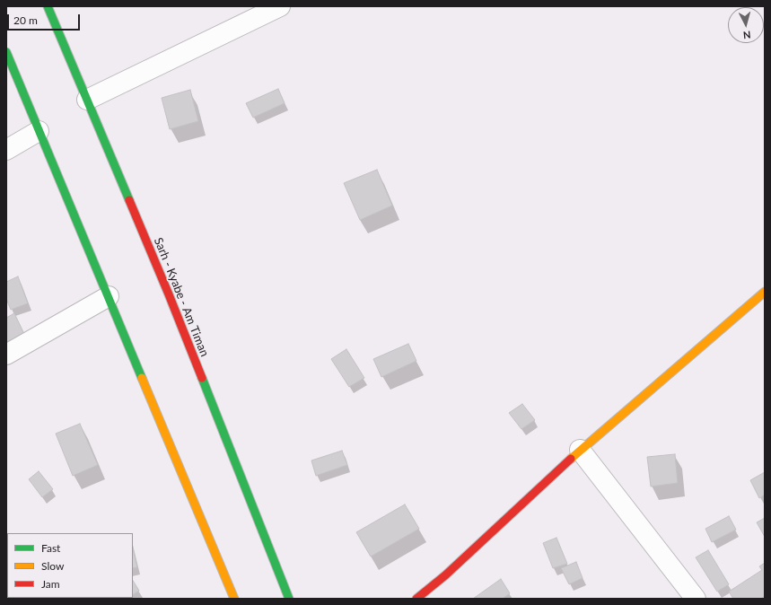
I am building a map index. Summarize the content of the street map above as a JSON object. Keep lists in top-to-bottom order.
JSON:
{
  "streets": {
    "main road": ["Sarh - Kyabe - Am Timan"]
  },
  "legend": ["Fast", "Slow", "Jam"],
  "scale_bar": "20 m",
  "north": "bottom"
}
